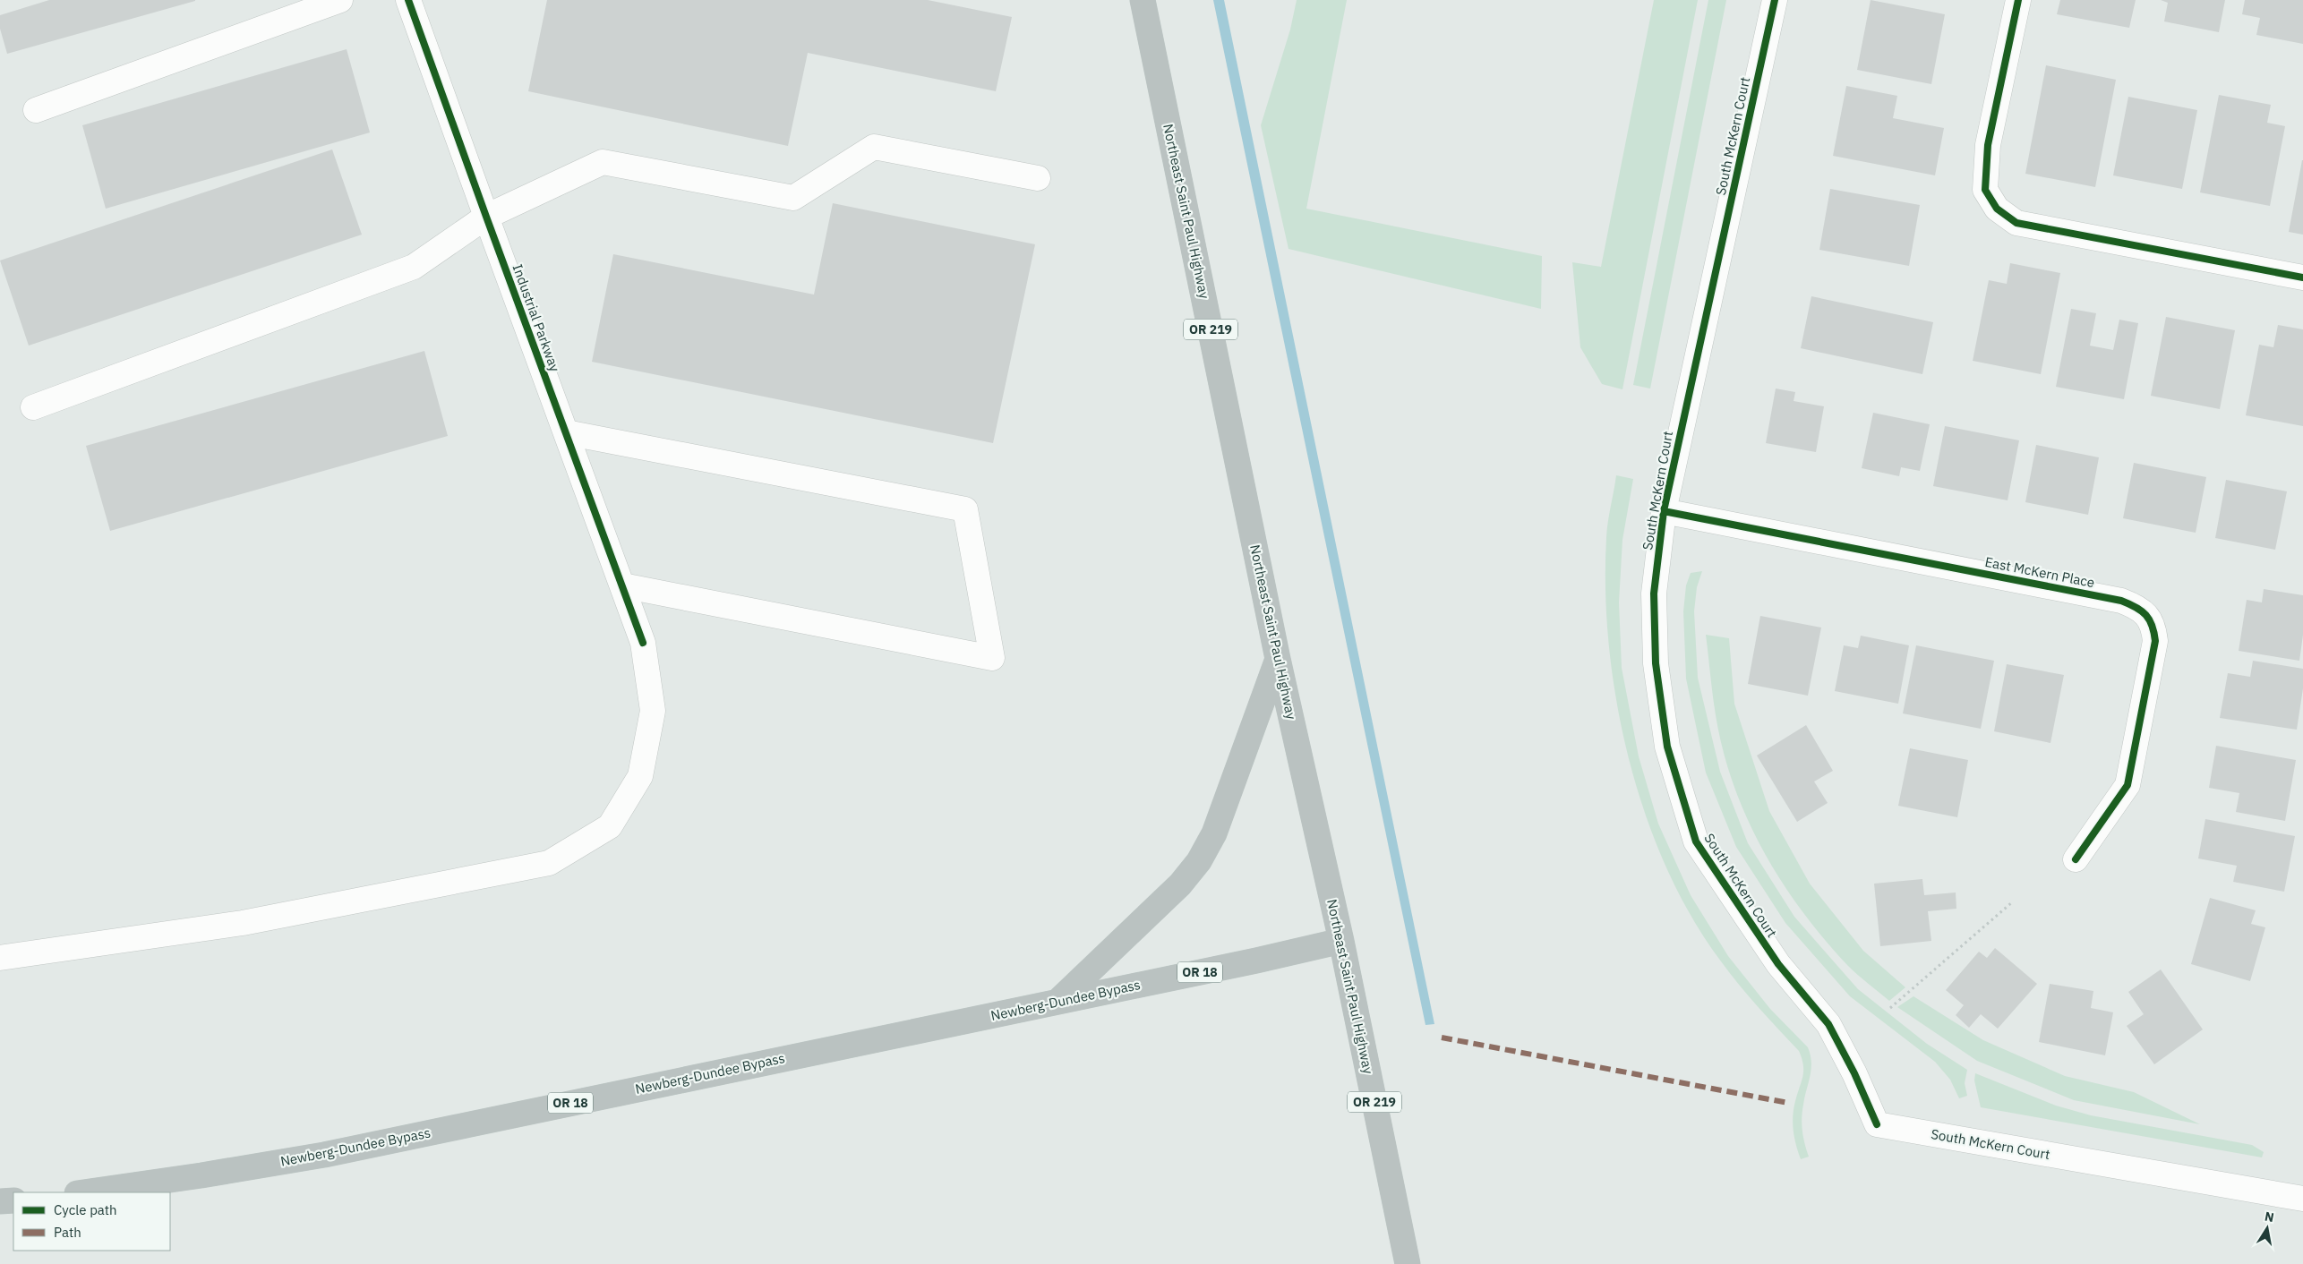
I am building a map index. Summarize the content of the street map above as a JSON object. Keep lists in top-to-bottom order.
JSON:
{
  "streets": {
    "highway": [
      "Northeast Saint Paul Highway",
      "OR 219",
      "OR 18",
      "Newberg-Dundee Bypass"
    ],
    "street": ["South McKern Court", "Industrial Parkway", "East McKern Place"]
  },
  "crossings": [
    ["South McKern Court", "East McKern Place"],
    ["Northeast Saint Paul Highway", "Newberg-Dundee Bypass"]
  ],
  "legend": ["Cycle path", "Path"],
  "north": "top"
}
